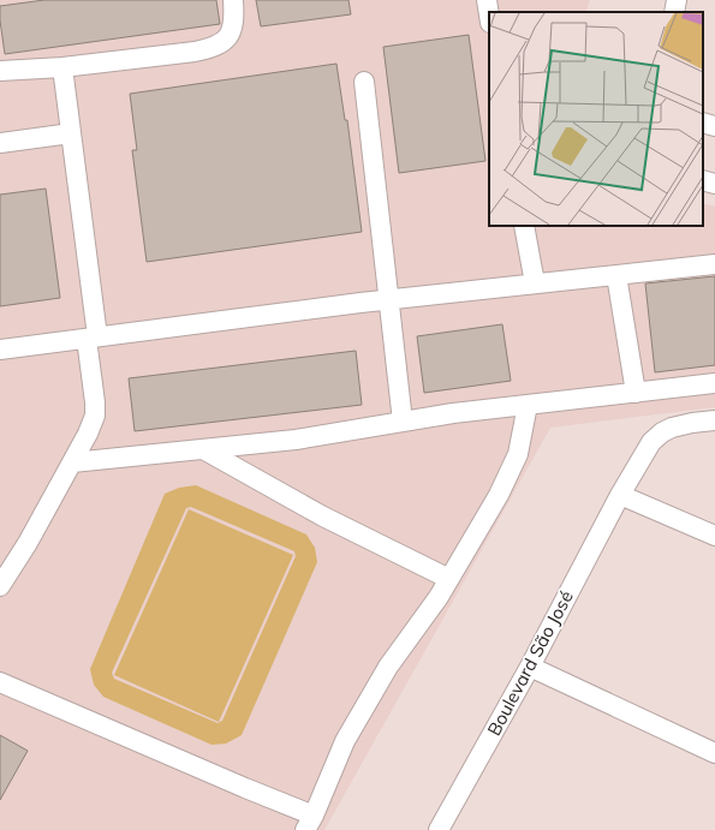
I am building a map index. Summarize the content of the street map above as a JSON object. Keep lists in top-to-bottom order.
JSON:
{
  "streets": {
    "street": ["Boulevard São José"]
  }
}
